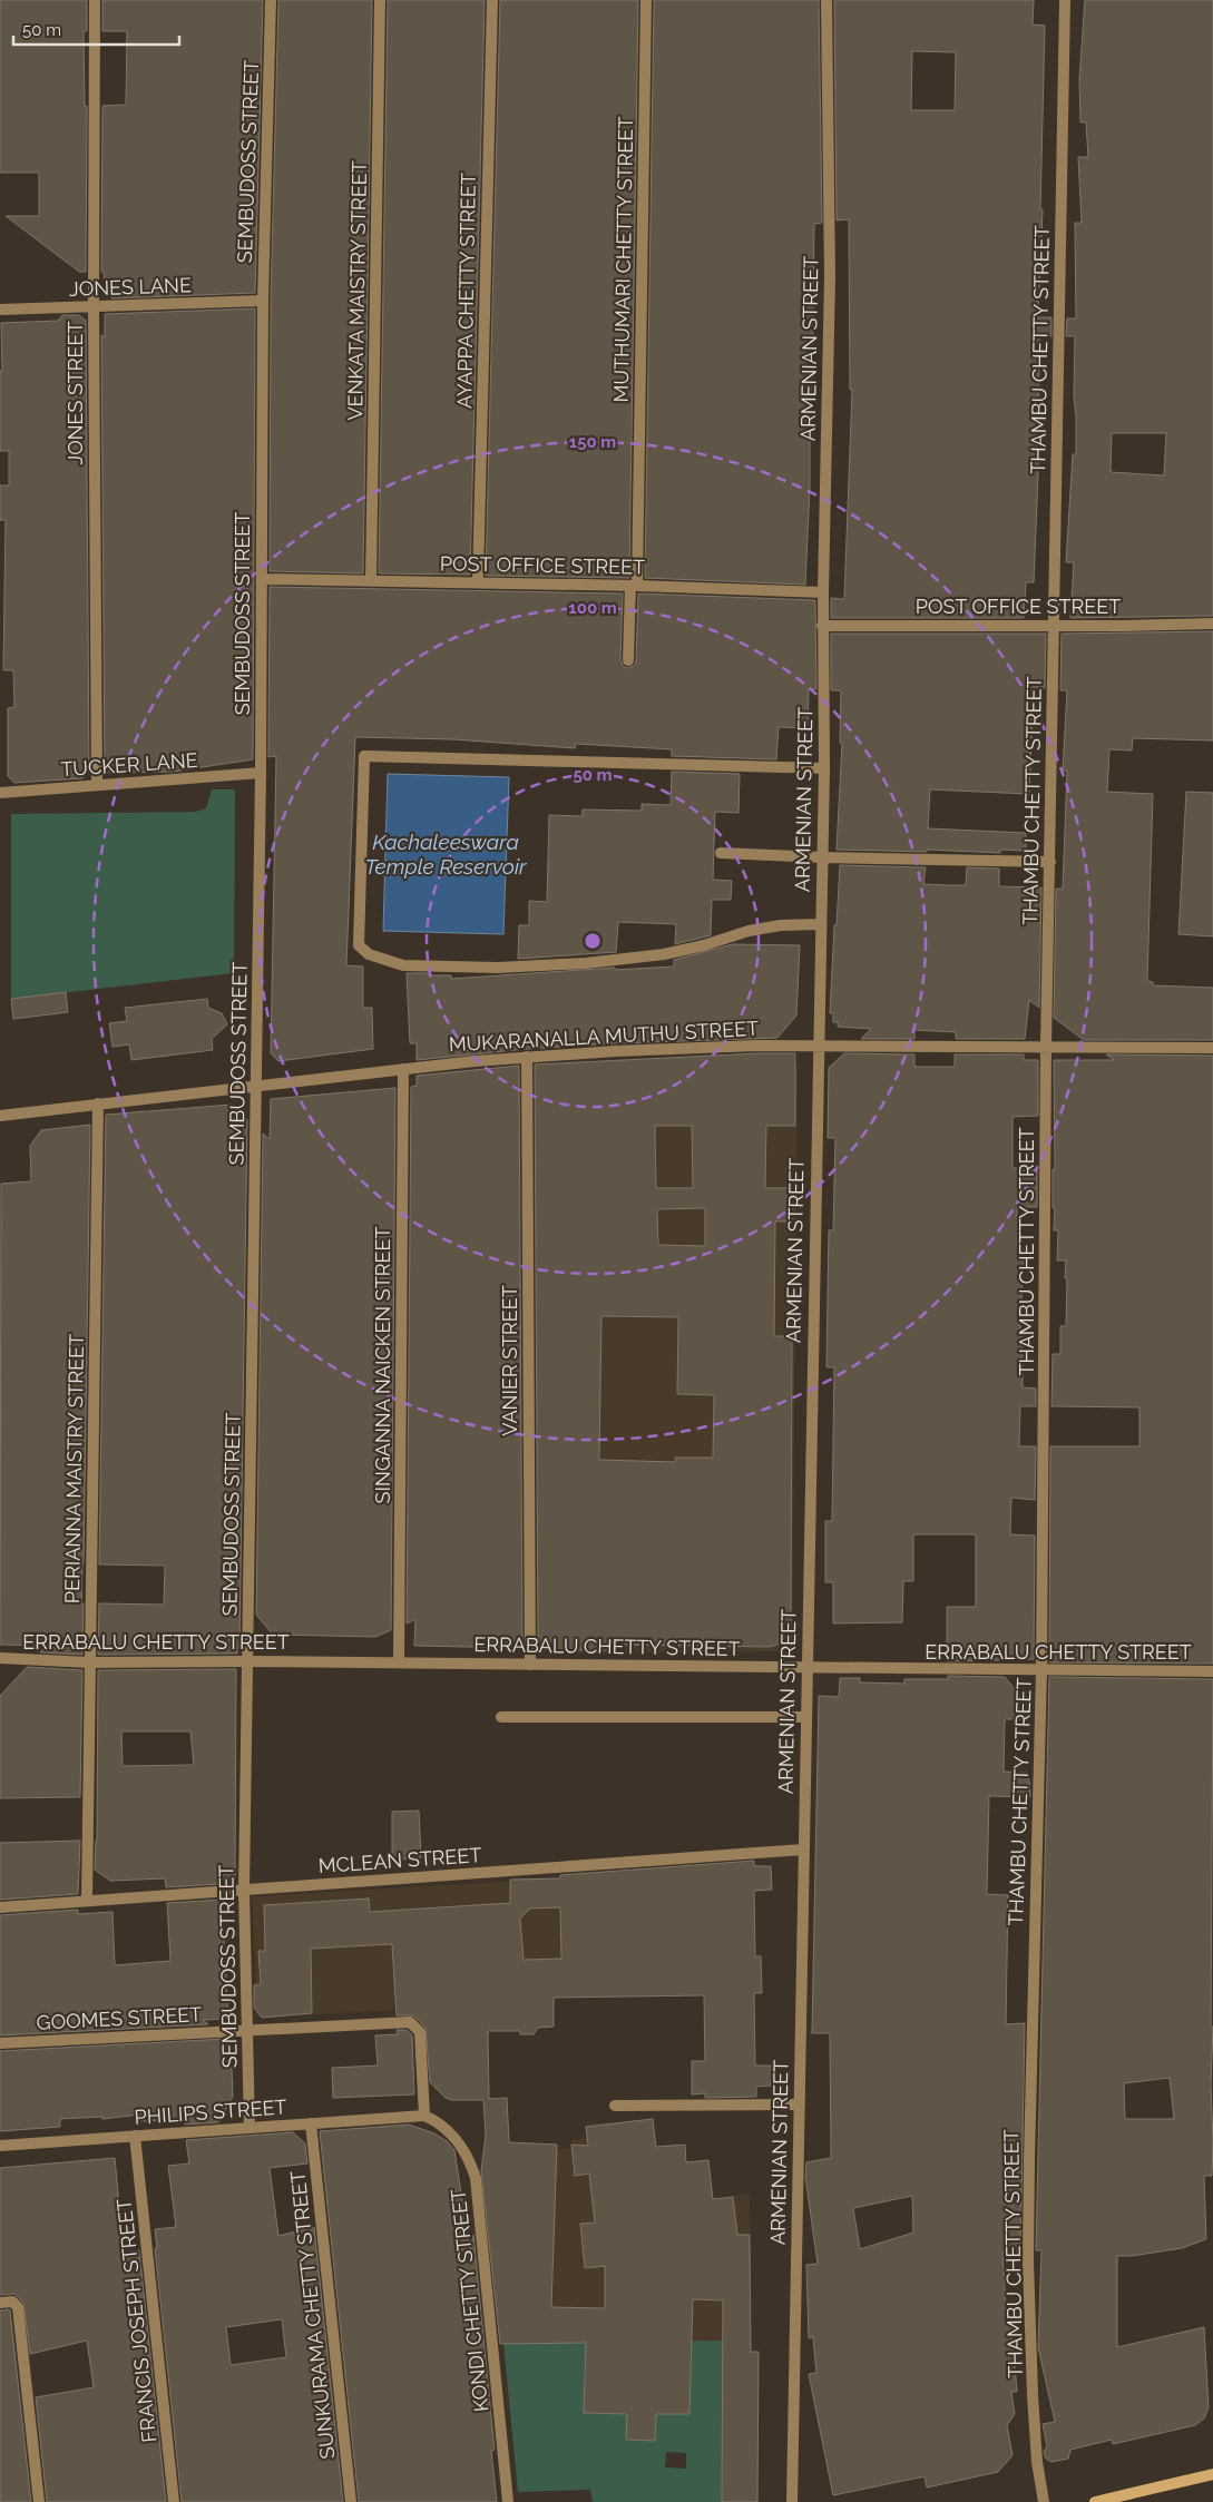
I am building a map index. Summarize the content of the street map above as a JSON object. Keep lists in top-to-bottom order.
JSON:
{
  "streets": {
    "street": [
      "SEMBUDOSS STREET",
      "MUTHUMARI CHETTY STREET",
      "JONES LANE",
      "VENKATA MAISTRY STREET",
      "AYAPPA CHETTY STREET",
      "ARMENIAN STREET",
      "THAMBU CHETTY STREET",
      "JONES STREET",
      "POST OFFICE STREET",
      "TUCKER LANE",
      "MUKARANALLA MUTHU STREET",
      "VANIER STREET",
      "SINGANNA NAICKEN STREET",
      "PERIANNA MAISTRY STREET",
      "ERRABALU CHETTY STREET",
      "MCLEAN STREET",
      "GOOMES STREET",
      "PHILIPS STREET",
      "KONDI CHETTY STREET",
      "SUNKURAMA CHETTY STREET",
      "FRANCIS JOSEPH STREET"
    ]
  },
  "crossings": [
    ["SEMBUDOSS STREET", "JONES LANE"],
    ["SEMBUDOSS STREET", "POST OFFICE STREET"],
    ["SEMBUDOSS STREET", "TUCKER LANE"],
    ["SEMBUDOSS STREET", "MUKARANALLA MUTHU STREET"],
    ["SEMBUDOSS STREET", "ERRABALU CHETTY STREET"],
    ["SEMBUDOSS STREET", "MCLEAN STREET"],
    ["SEMBUDOSS STREET", "GOOMES STREET"],
    ["SEMBUDOSS STREET", "PHILIPS STREET"],
    ["MUTHUMARI CHETTY STREET", "POST OFFICE STREET"],
    ["JONES LANE", "JONES STREET"],
    ["VENKATA MAISTRY STREET", "POST OFFICE STREET"],
    ["AYAPPA CHETTY STREET", "POST OFFICE STREET"],
    ["ARMENIAN STREET", "POST OFFICE STREET"],
    ["ARMENIAN STREET", "MUKARANALLA MUTHU STREET"],
    ["ARMENIAN STREET", "ERRABALU CHETTY STREET"],
    ["ARMENIAN STREET", "MCLEAN STREET"],
    ["THAMBU CHETTY STREET", "POST OFFICE STREET"],
    ["THAMBU CHETTY STREET", "MUKARANALLA MUTHU STREET"],
    ["THAMBU CHETTY STREET", "ERRABALU CHETTY STREET"],
    ["JONES STREET", "TUCKER LANE"],
    ["MUKARANALLA MUTHU STREET", "VANIER STREET"],
    ["MUKARANALLA MUTHU STREET", "SINGANNA NAICKEN STREET"],
    ["MUKARANALLA MUTHU STREET", "PERIANNA MAISTRY STREET"],
    ["VANIER STREET", "ERRABALU CHETTY STREET"],
    ["SINGANNA NAICKEN STREET", "ERRABALU CHETTY STREET"],
    ["PERIANNA MAISTRY STREET", "ERRABALU CHETTY STREET"],
    ["PERIANNA MAISTRY STREET", "MCLEAN STREET"],
    ["GOOMES STREET", "PHILIPS STREET"],
    ["GOOMES STREET", "KONDI CHETTY STREET"],
    ["PHILIPS STREET", "KONDI CHETTY STREET"],
    ["PHILIPS STREET", "SUNKURAMA CHETTY STREET"],
    ["PHILIPS STREET", "FRANCIS JOSEPH STREET"]
  ],
  "water": ["Kachaleeswara Temple Reservoir"],
  "scale_bar": "50 m",
  "rings": ["150 m", "100 m", "50 m"]
}
